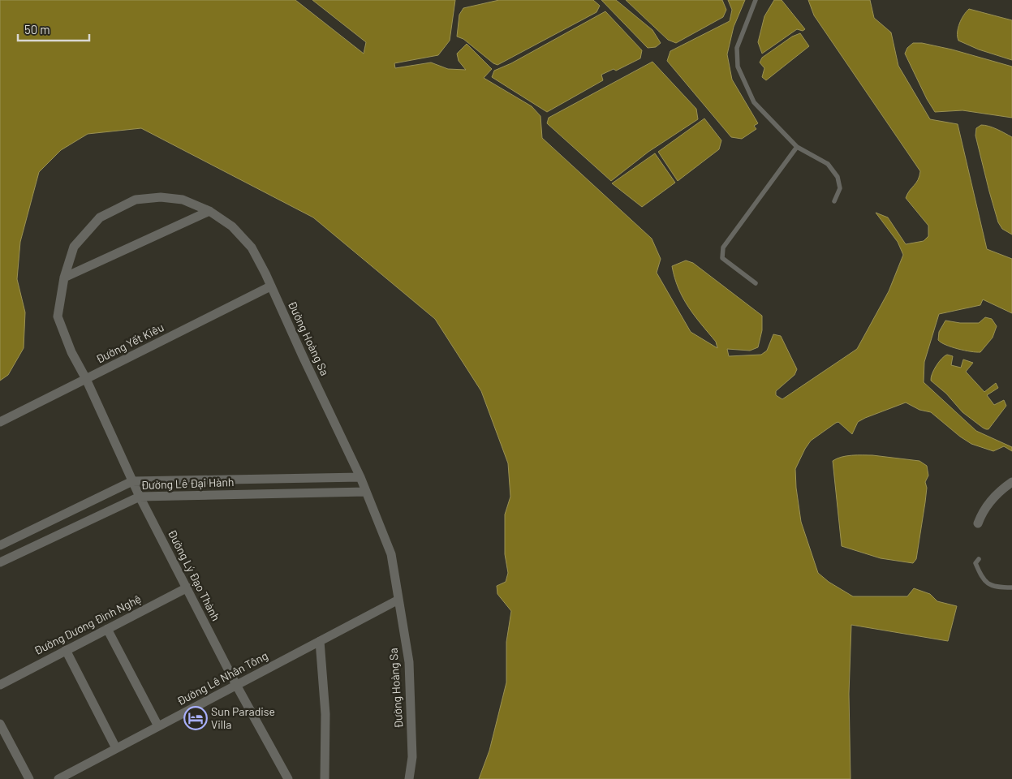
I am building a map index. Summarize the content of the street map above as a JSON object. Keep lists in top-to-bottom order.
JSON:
{
  "streets": {
    "street": [
      "Đường Hoàng Sa",
      "Đường Yết Kiêu",
      "Đường Lê Đại Hành",
      "Đường Lý Đạo Thành",
      "Đường Dương Đình Nghệ",
      "Đường Lê Nhân Tông"
    ]
  },
  "crossings": [
    ["Đường Hoàng Sa", "Đường Yết Kiêu"],
    ["Đường Hoàng Sa", "Đường Lê Đại Hành"],
    ["Đường Hoàng Sa", "Đường Lý Đạo Thành"],
    ["Đường Hoàng Sa", "Đường Lê Nhân Tông"],
    ["Đường Yết Kiêu", "Đường Lý Đạo Thành"],
    ["Đường Lê Đại Hành", "Đường Lý Đạo Thành"],
    ["Đường Lý Đạo Thành", "Đường Dương Đình Nghệ"],
    ["Đường Lý Đạo Thành", "Đường Lê Nhân Tông"]
  ],
  "places": {
    "hotel": ["Sun Paradise Villa"]
  },
  "scale_bar": "50 m"
}
